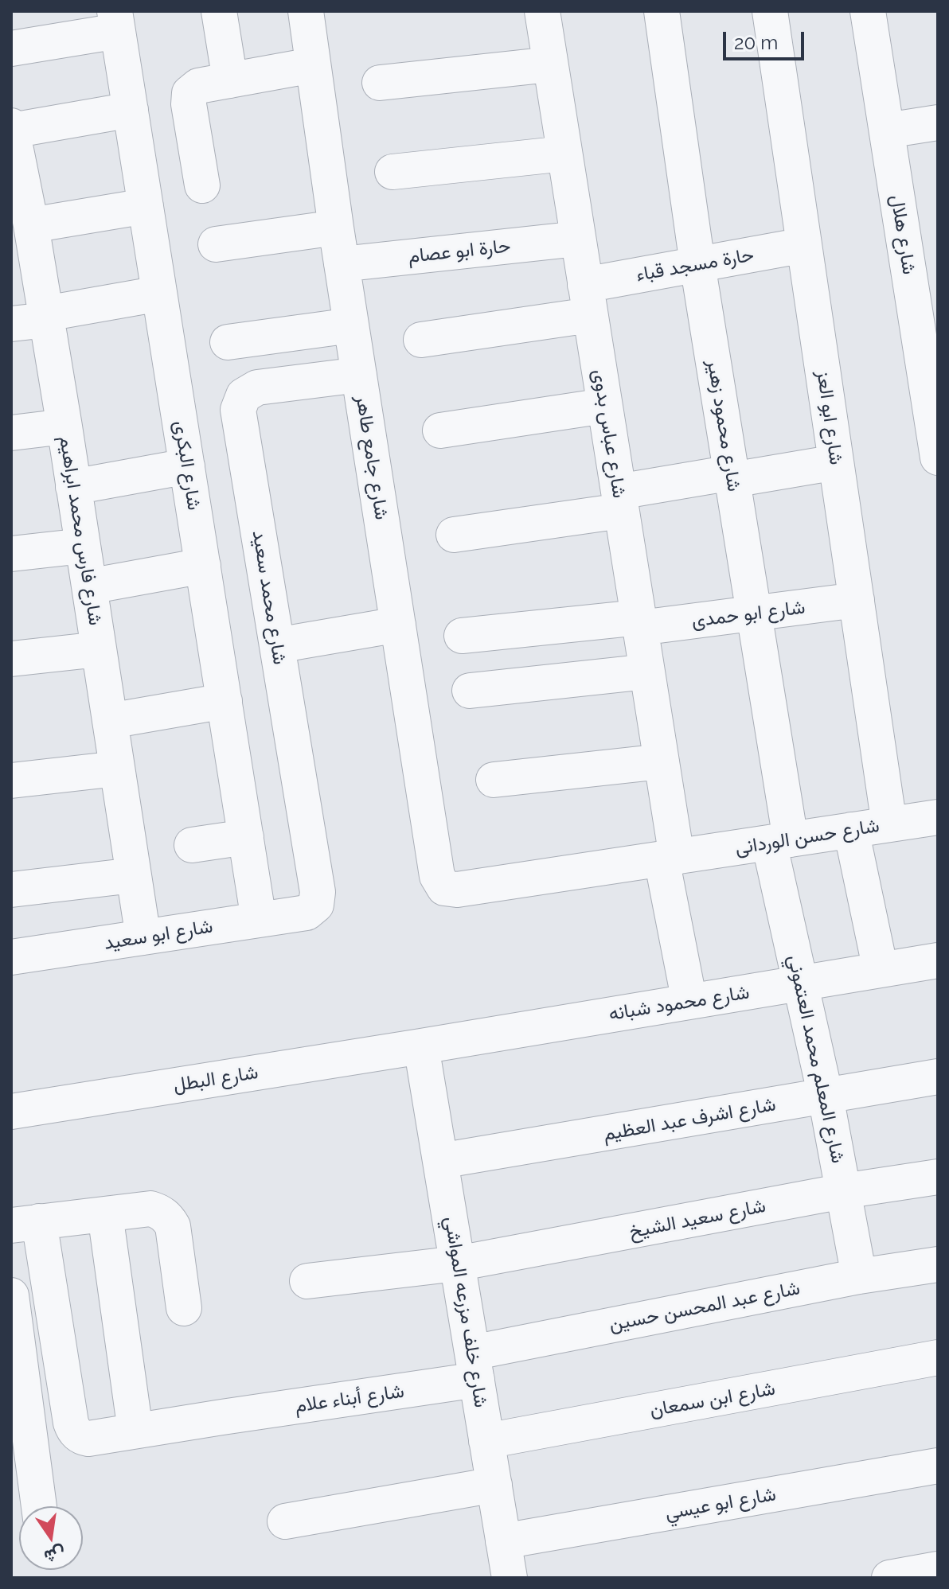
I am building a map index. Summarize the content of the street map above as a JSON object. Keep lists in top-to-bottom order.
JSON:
{
  "streets": {
    "street": [
      "شارع هلال",
      "حارة ابو عصام",
      "حارة مسجد قباء",
      "شارع ابو العز",
      "شارع محمود زهير",
      "شارع عباس بدوى",
      "شارع جامع طاهر",
      "شارع البكرى",
      "شارع فارس محمد ابراهيم",
      "شارع محمد سعيد",
      "شارع ابو حمدى",
      "شارع حسن الوردانى",
      "شارع ابو سعيد",
      "شارع محمود شبانه",
      "شارع المعلم محمد العتموني",
      "شارع البطل",
      "شارع اشرف عبد العظيم",
      "شارع سعيد الشيخ",
      "شارع عبد المحسن حسين",
      "شارع خلف مزرعه المواشي",
      "شارع أبناء علام",
      "شارع ابن سمعان",
      "شارع ابو عيسي"
    ]
  },
  "crossings": [
    ["حارة ابو عصام", "شارع عباس بدوى"],
    ["حارة ابو عصام", "شارع جامع طاهر"],
    ["حارة مسجد قباء", "شارع ابو العز"],
    ["حارة مسجد قباء", "شارع محمود زهير"],
    ["حارة مسجد قباء", "شارع عباس بدوى"],
    ["شارع ابو العز", "شارع ابو حمدى"],
    ["شارع ابو العز", "شارع حسن الوردانى"],
    ["شارع محمود زهير", "شارع ابو حمدى"],
    ["شارع محمود زهير", "شارع حسن الوردانى"],
    ["شارع محمود زهير", "شارع المعلم محمد العتموني"],
    ["شارع عباس بدوى", "شارع جامع طاهر"],
    ["شارع عباس بدوى", "شارع ابو حمدى"],
    ["شارع عباس بدوى", "شارع حسن الوردانى"],
    ["شارع عباس بدوى", "شارع محمود شبانه"],
    ["شارع جامع طاهر", "شارع محمد سعيد"],
    ["شارع جامع طاهر", "شارع حسن الوردانى"],
    ["شارع البكرى", "شارع ابو سعيد"],
    ["شارع فارس محمد ابراهيم", "شارع ابو سعيد"],
    ["شارع محمد سعيد", "شارع ابو سعيد"],
    ["شارع حسن الوردانى", "شارع المعلم محمد العتموني"],
    ["شارع محمود شبانه", "شارع المعلم محمد العتموني"],
    ["شارع محمود شبانه", "شارع البطل"],
    ["شارع محمود شبانه", "شارع خلف مزرعه المواشي"],
    ["شارع المعلم محمد العتموني", "شارع اشرف عبد العظيم"],
    ["شارع المعلم محمد العتموني", "شارع سعيد الشيخ"],
    ["شارع المعلم محمد العتموني", "شارع عبد المحسن حسين"],
    ["شارع البطل", "شارع خلف مزرعه المواشي"],
    ["شارع اشرف عبد العظيم", "شارع خلف مزرعه المواشي"],
    ["شارع سعيد الشيخ", "شارع خلف مزرعه المواشي"],
    ["شارع عبد المحسن حسين", "شارع خلف مزرعه المواشي"],
    ["شارع عبد المحسن حسين", "شارع أبناء علام"],
    ["شارع خلف مزرعه المواشي", "شارع أبناء علام"],
    ["شارع خلف مزرعه المواشي", "شارع ابن سمعان"],
    ["شارع خلف مزرعه المواشي", "شارع ابو عيسي"]
  ],
  "scale_bar": "20 m",
  "north": "bottom"
}
